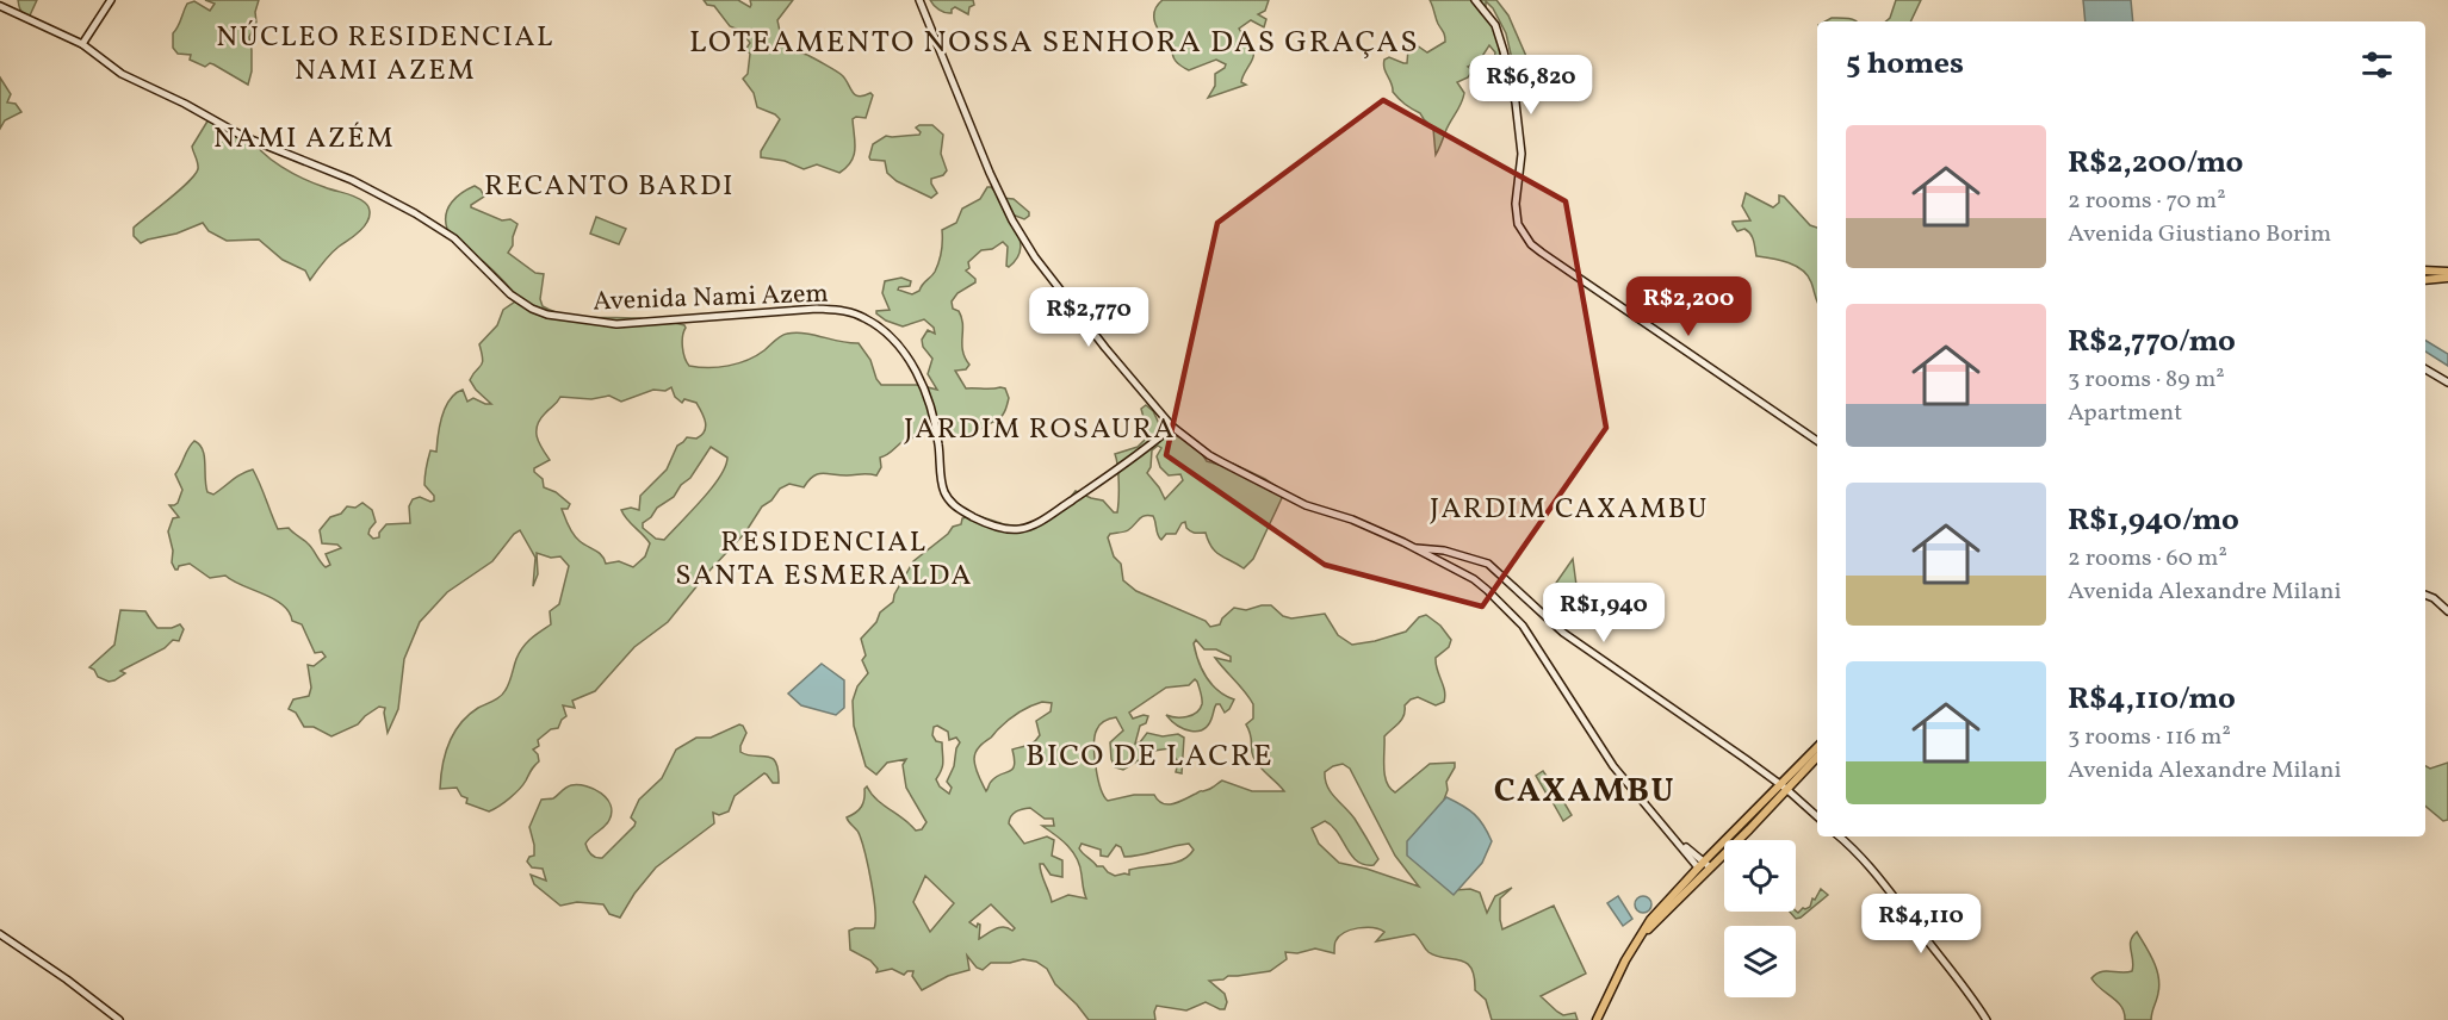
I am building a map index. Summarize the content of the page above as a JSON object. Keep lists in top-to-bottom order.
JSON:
{
  "streets": {
    "street": ["Avenida Nami Azem"]
  },
  "districts": [
    "NÚCLEO RESIDENCIAL NAMI AZEM",
    "LOTEAMENTO NOSSA SENHORA DAS GRAÇAS",
    "NAMI AZÉM",
    "RECANTO BARDI",
    "JARDIM ROSAURA",
    "JARDIM CAXAMBU",
    "RESIDENCIAL SANTA ESMERALDA",
    "BICO DE LACRE",
    "CAXAMBU"
  ],
  "page": {
    "heading": "5 homes",
    "price": [
      "R$6,820",
      "R$2,200",
      "R$2,770",
      "R$1,940",
      "R$4,110"
    ],
    "list": [
      {
        "name": "R$2,200/mo",
        "note": "2 rooms · 70 m² · Avenida Giustiano Borim"
      },
      {
        "name": "R$2,770/mo",
        "note": "3 rooms · 89 m² · Apartment"
      },
      {
        "name": "R$1,940/mo",
        "note": "2 rooms · 60 m² · Avenida Alexandre Milani"
      },
      {
        "name": "R$4,110/mo",
        "note": "3 rooms · 116 m² · Avenida Alexandre Milani"
      }
    ]
  }
}
